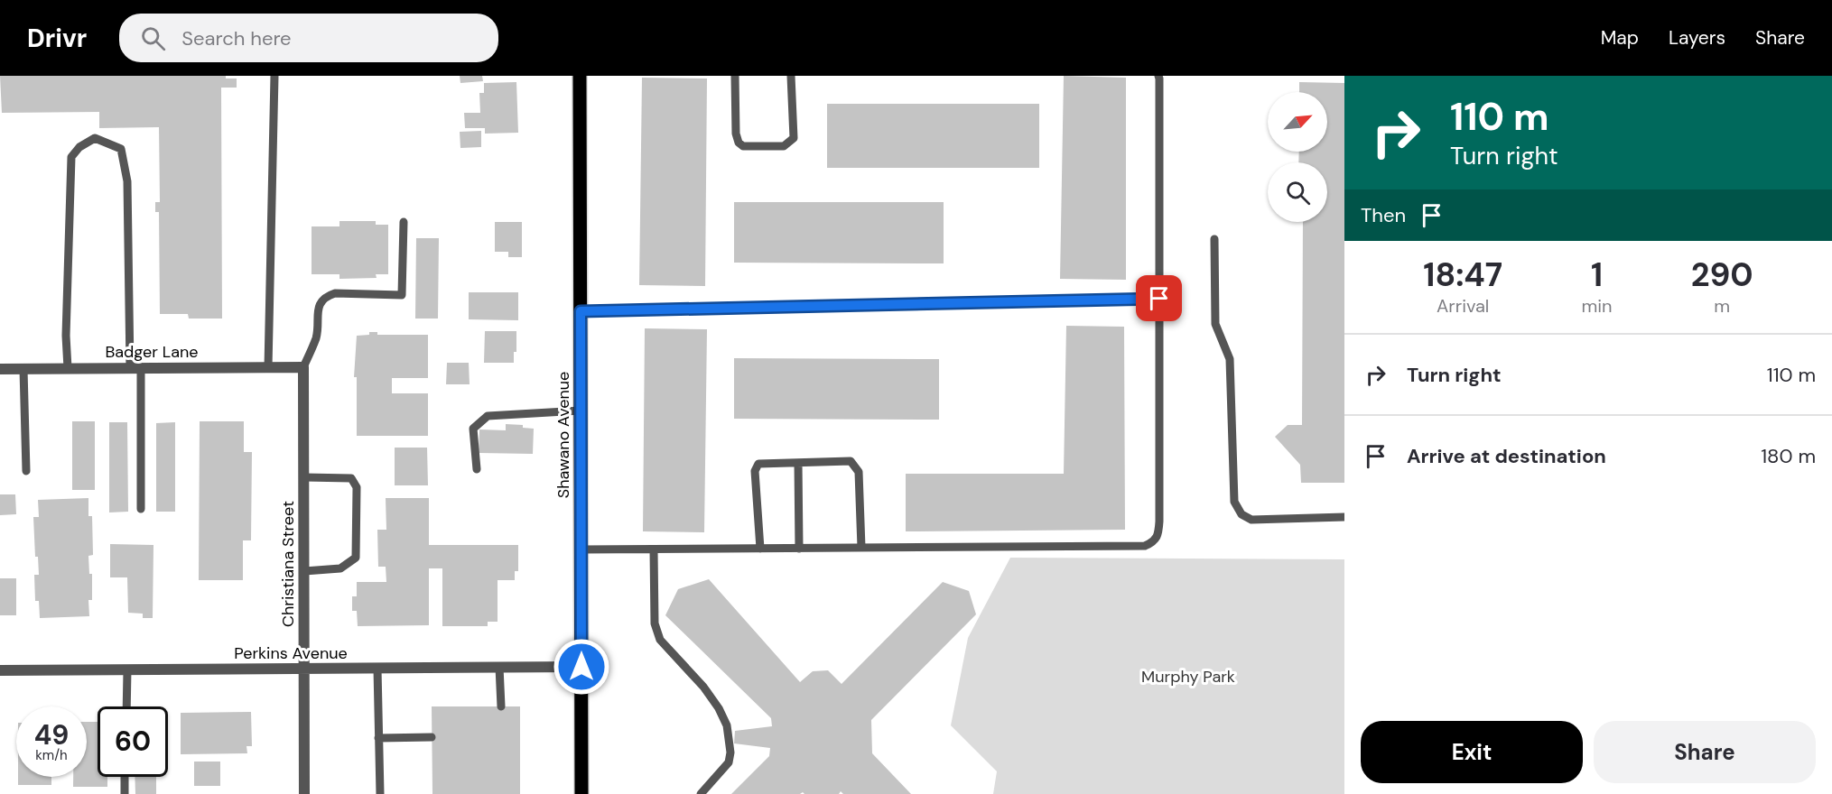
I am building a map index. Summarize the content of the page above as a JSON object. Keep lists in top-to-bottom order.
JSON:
{
  "streets": {
    "main road": ["Shawano Avenue"],
    "street": ["Badger Lane", "Christiana Street", "Perkins Avenue"]
  },
  "crossings": [
    ["Badger Lane", "Christiana Street"],
    ["Shawano Avenue", "Perkins Avenue"],
    ["Christiana Street", "Perkins Avenue"]
  ],
  "parks": ["Murphy Park"],
  "north": "top right",
  "page": {
    "header": "Drivr",
    "search": "Search here",
    "nav": ["Map", "Layers", "Share"],
    "turn": ["110 m", "Turn right"],
    "then": "Then",
    "eta": [
      "18:47",
      "Arrival",
      "1",
      "min",
      "290",
      "m"
    ],
    "list": [
      {
        "name": "Turn right",
        "value": "110 m"
      },
      {
        "name": "Arrive at destination",
        "value": "180 m"
      }
    ],
    "speed": "49 km/h",
    "limit": "60",
    "buttons": ["Exit", "Share"]
  }
}
